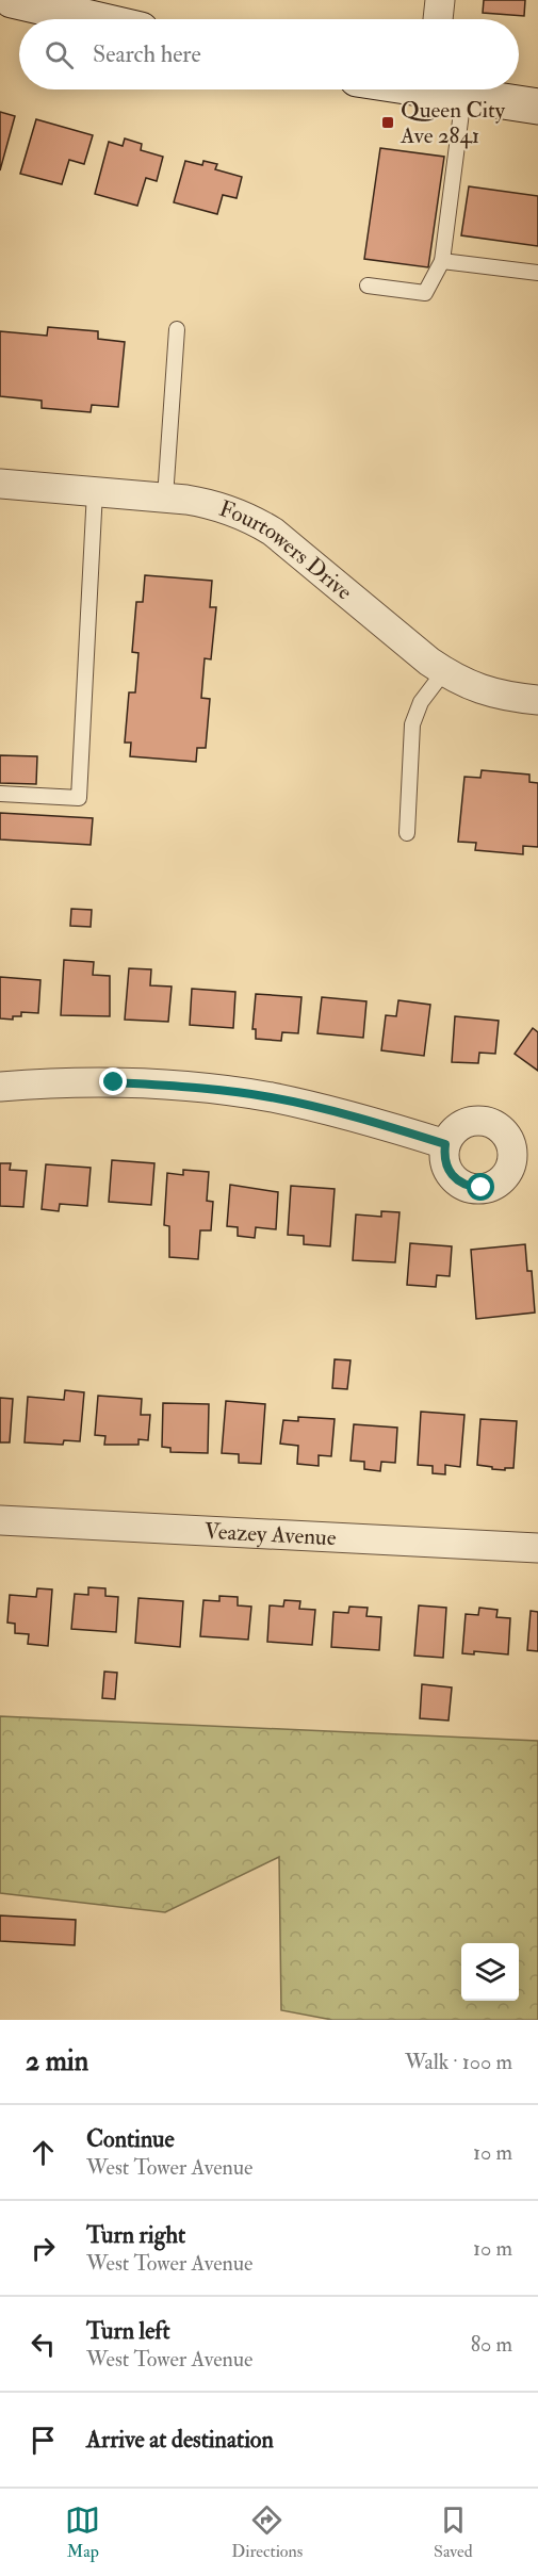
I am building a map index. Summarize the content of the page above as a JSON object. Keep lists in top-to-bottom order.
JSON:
{
  "streets": {
    "street": ["Fourtowers Drive", "Veazey Avenue"]
  },
  "places": {
    "transit": ["Queen City Ave 2841"]
  },
  "page": {
    "search": "Search here",
    "heading": ["2 min", "Walk · 100 m"],
    "list": [
      ["Continue", "West Tower Avenue", "10 m"],
      ["Turn right", "West Tower Avenue", "10 m"],
      ["Turn left", "West Tower Avenue", "80 m"],
      "Arrive at destination"
    ],
    "nav": ["Map", "Directions", "Saved"]
  }
}
